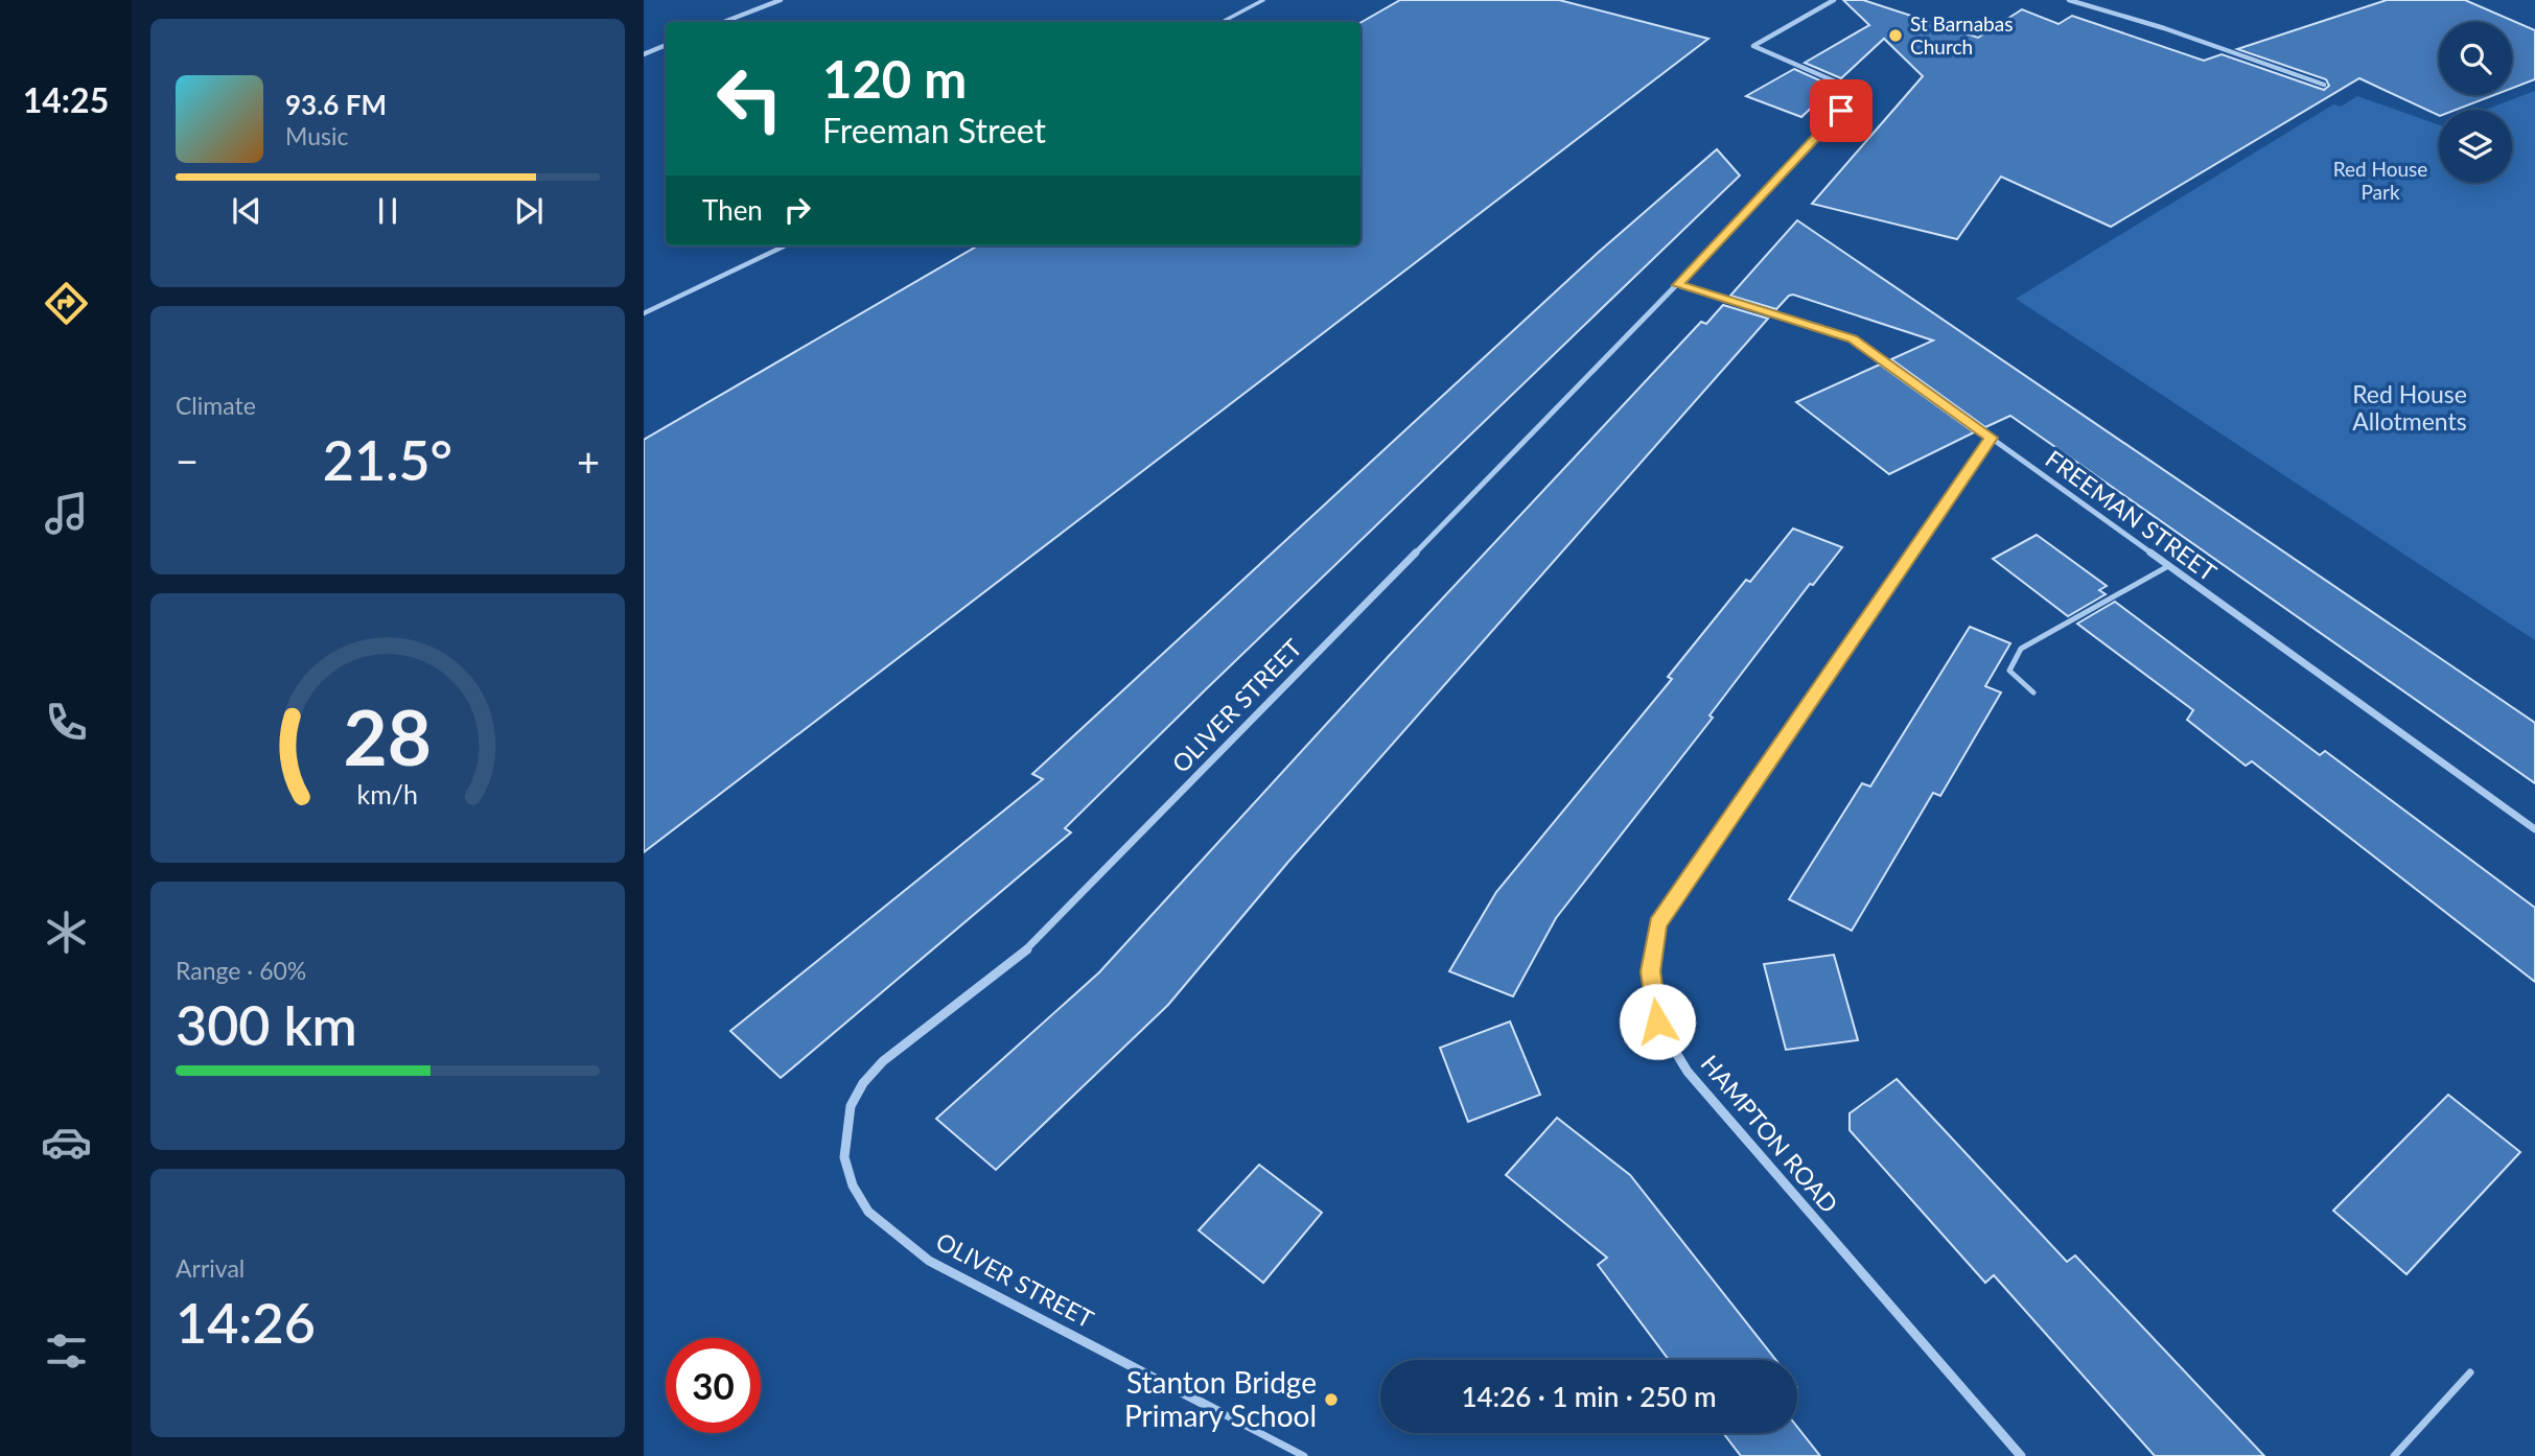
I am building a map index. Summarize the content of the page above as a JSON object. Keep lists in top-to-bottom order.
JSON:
{
  "streets": {
    "street": ["FREEMAN STREET", "OLIVER STREET", "HAMPTON ROAD"]
  },
  "crossings": [
    ["FREEMAN STREET", "OLIVER STREET"],
    ["FREEMAN STREET", "HAMPTON ROAD"]
  ],
  "parks": ["Red House Park", "Red House Allotments"],
  "places": ["St Barnabas Church", "Stanton Bridge Primary School"],
  "page": {
    "tabs": "14:25",
    "turn": ["120 m", "Freeman Street"],
    "song": ["93.6 FM", "Music"],
    "then": "Then",
    "tile": [
      "Climate",
      ["Range · 60%", "300 km"],
      ["Arrival", "14:26"]
    ],
    "heat": ["−", "21.5°", "+"],
    "limit": "30",
    "trip": "14:26 · 1 min · 250 m",
    "gauge": ["28", "km/h"]
  }
}
